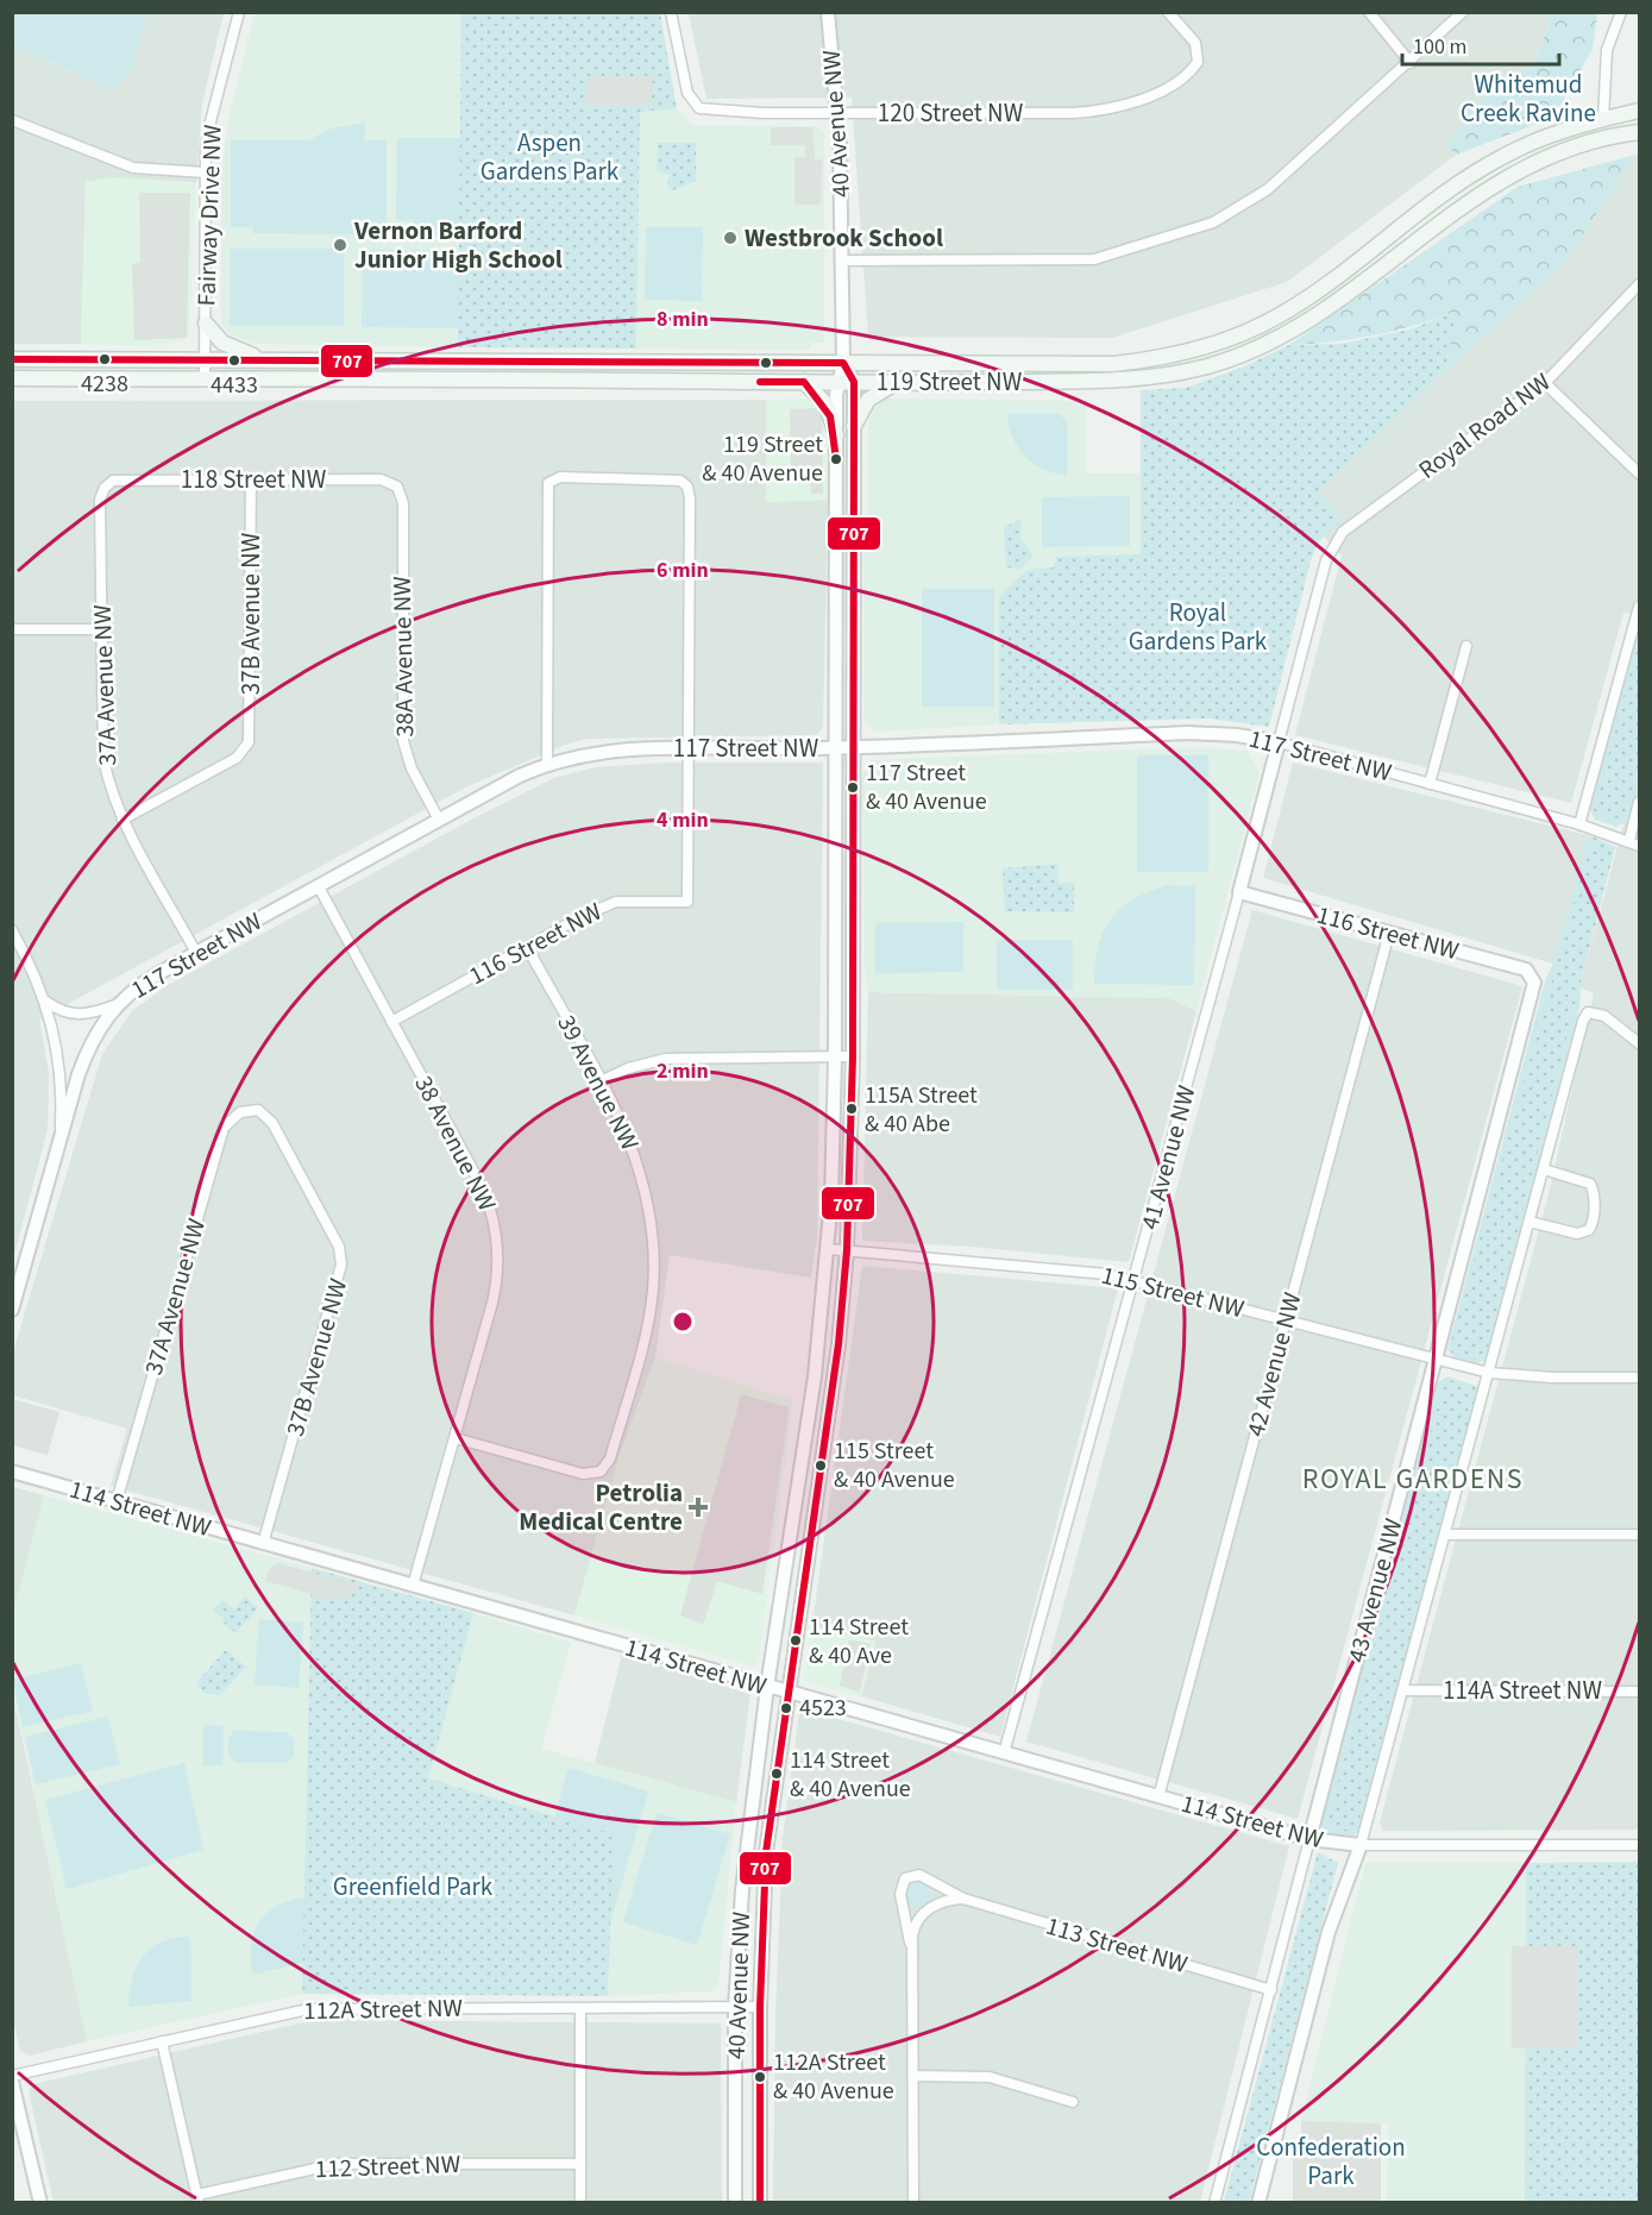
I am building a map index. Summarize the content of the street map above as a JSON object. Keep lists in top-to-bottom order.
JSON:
{
  "streets": {
    "main road": ["119 Street NW"],
    "street": [
      "120 Street NW",
      "40 Avenue NW",
      "Fairway Drive NW",
      "Royal Road NW",
      "118 Street NW",
      "37B Avenue NW",
      "38A Avenue NW",
      "37A Avenue NW",
      "117 Street NW",
      "116 Street NW",
      "39 Avenue NW",
      "38 Avenue NW",
      "41 Avenue NW",
      "115 Street NW",
      "42 Avenue NW",
      "114 Street NW",
      "43 Avenue NW",
      "114A Street NW",
      "113 Street NW",
      "112A Street NW",
      "112 Street NW"
    ]
  },
  "crossings": [
    ["120 Street NW", "40 Avenue NW"],
    ["40 Avenue NW", "119 Street NW"],
    ["40 Avenue NW", "117 Street NW"],
    ["40 Avenue NW", "115 Street NW"],
    ["40 Avenue NW", "114 Street NW"],
    ["40 Avenue NW", "112A Street NW"],
    ["Fairway Drive NW", "119 Street NW"],
    ["Royal Road NW", "41 Avenue NW"],
    ["118 Street NW", "37B Avenue NW"],
    ["118 Street NW", "38A Avenue NW"],
    ["118 Street NW", "37A Avenue NW"],
    ["37B Avenue NW", "37A Avenue NW"],
    ["37B Avenue NW", "114 Street NW"],
    ["38A Avenue NW", "117 Street NW"],
    ["37A Avenue NW", "117 Street NW"],
    ["37A Avenue NW", "114 Street NW"],
    ["117 Street NW", "116 Street NW"],
    ["117 Street NW", "38 Avenue NW"],
    ["117 Street NW", "41 Avenue NW"],
    ["116 Street NW", "39 Avenue NW"],
    ["116 Street NW", "38 Avenue NW"],
    ["116 Street NW", "41 Avenue NW"],
    ["116 Street NW", "42 Avenue NW"],
    ["116 Street NW", "43 Avenue NW"],
    ["39 Avenue NW", "38 Avenue NW"],
    ["38 Avenue NW", "114 Street NW"],
    ["41 Avenue NW", "115 Street NW"],
    ["41 Avenue NW", "114 Street NW"],
    ["115 Street NW", "42 Avenue NW"],
    ["115 Street NW", "43 Avenue NW"],
    ["42 Avenue NW", "114 Street NW"],
    ["114 Street NW", "43 Avenue NW"],
    ["43 Avenue NW", "113 Street NW"]
  ],
  "districts": ["ROYAL GARDENS"],
  "parks": [
    "Whitemud Creek Ravine",
    "Aspen Gardens Park",
    "Royal Gardens Park",
    "Greenfield Park",
    "Confederation Park"
  ],
  "places": {
    "other": [
      "Westbrook School",
      "Vernon Barford Junior High School",
      "4238",
      "4433",
      "119 Street & 40 Avenue",
      "117 Street & 40 Avenue",
      "115A Street & 40 Abe",
      "115 Street & 40 Avenue",
      "114 Street & 40 Ave",
      "4523",
      "114 Street & 40 Avenue",
      "112A Street & 40 Avenue"
    ],
    "health": ["Petrolia Medical Centre"]
  },
  "lines": ["transit line 707"],
  "scale_bar": "100 m",
  "rings": [
    "8 min",
    "6 min",
    "4 min",
    "2 min"
  ]
}
